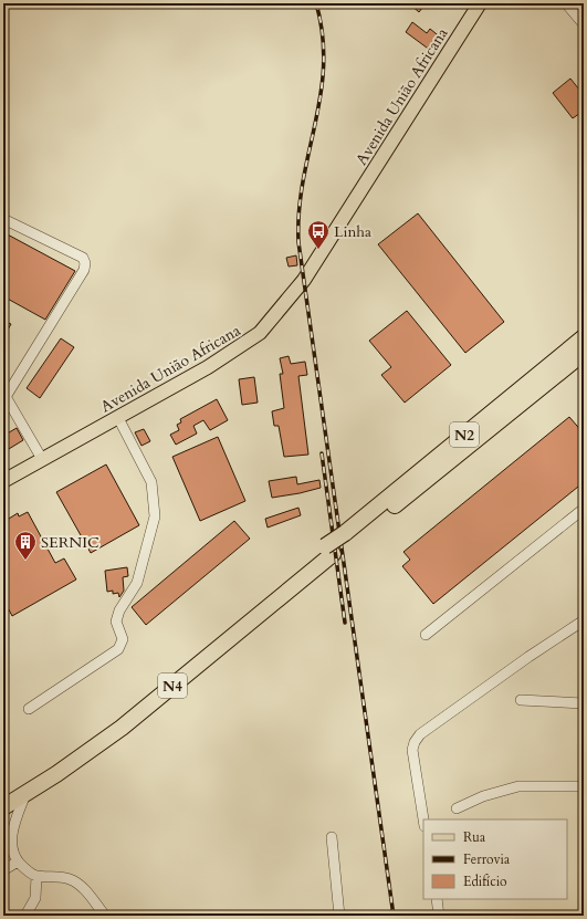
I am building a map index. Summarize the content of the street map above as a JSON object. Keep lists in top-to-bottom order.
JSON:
{
  "streets": {
    "highway": ["N2", "N4"],
    "main road": ["Avenida União Africana"]
  },
  "crossings": [
    ["N2", "N4"]
  ],
  "places": {
    "bus stop": ["Linha"],
    "building": ["SERNIC"]
  },
  "legend": ["Rua", "Ferrovia", "Edifício"]
}
